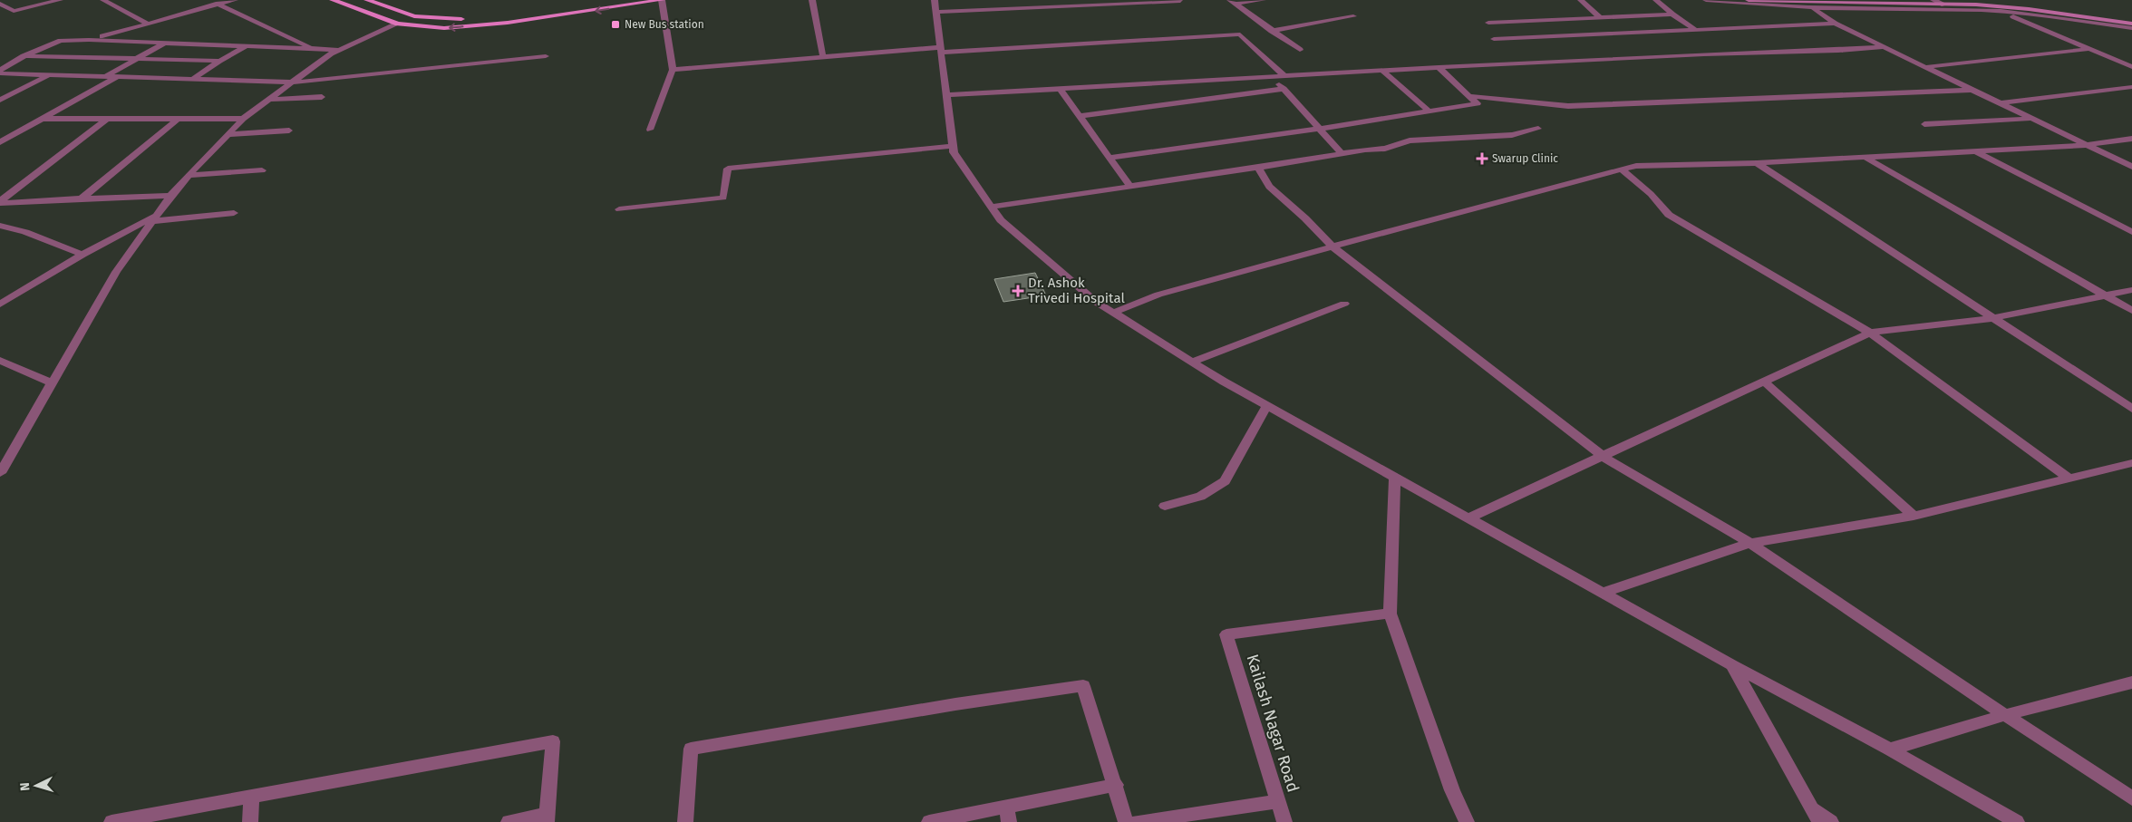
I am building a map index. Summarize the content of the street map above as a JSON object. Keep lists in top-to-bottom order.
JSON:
{
  "streets": {
    "street": ["Kailash Nagar Road"]
  },
  "places": {
    "transit": ["New Bus station"],
    "health": ["Swarup Clinic", "Dr. Ashok Trivedi Hospital"]
  },
  "north": "left"
}
